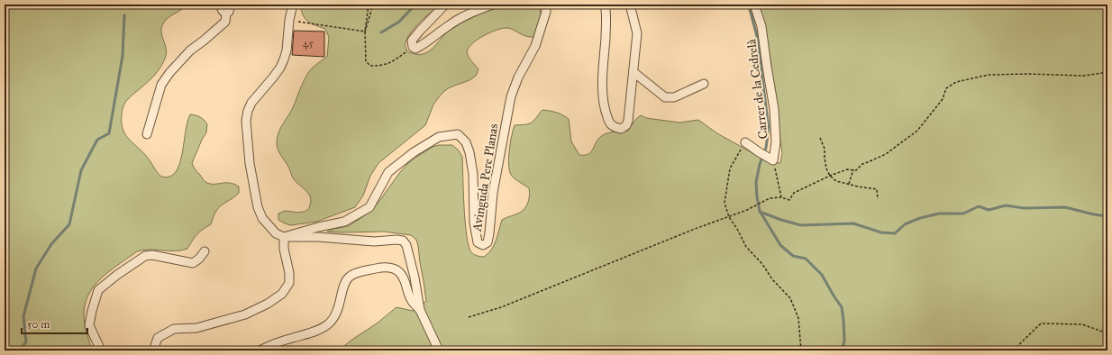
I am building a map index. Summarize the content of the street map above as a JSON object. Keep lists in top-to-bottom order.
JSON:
{
  "streets": {
    "street": ["Carrer de la Cedrelà", "Avinguda Pere Planas"]
  },
  "house_numbers": ["45"],
  "scale_bar": "50 m"
}
